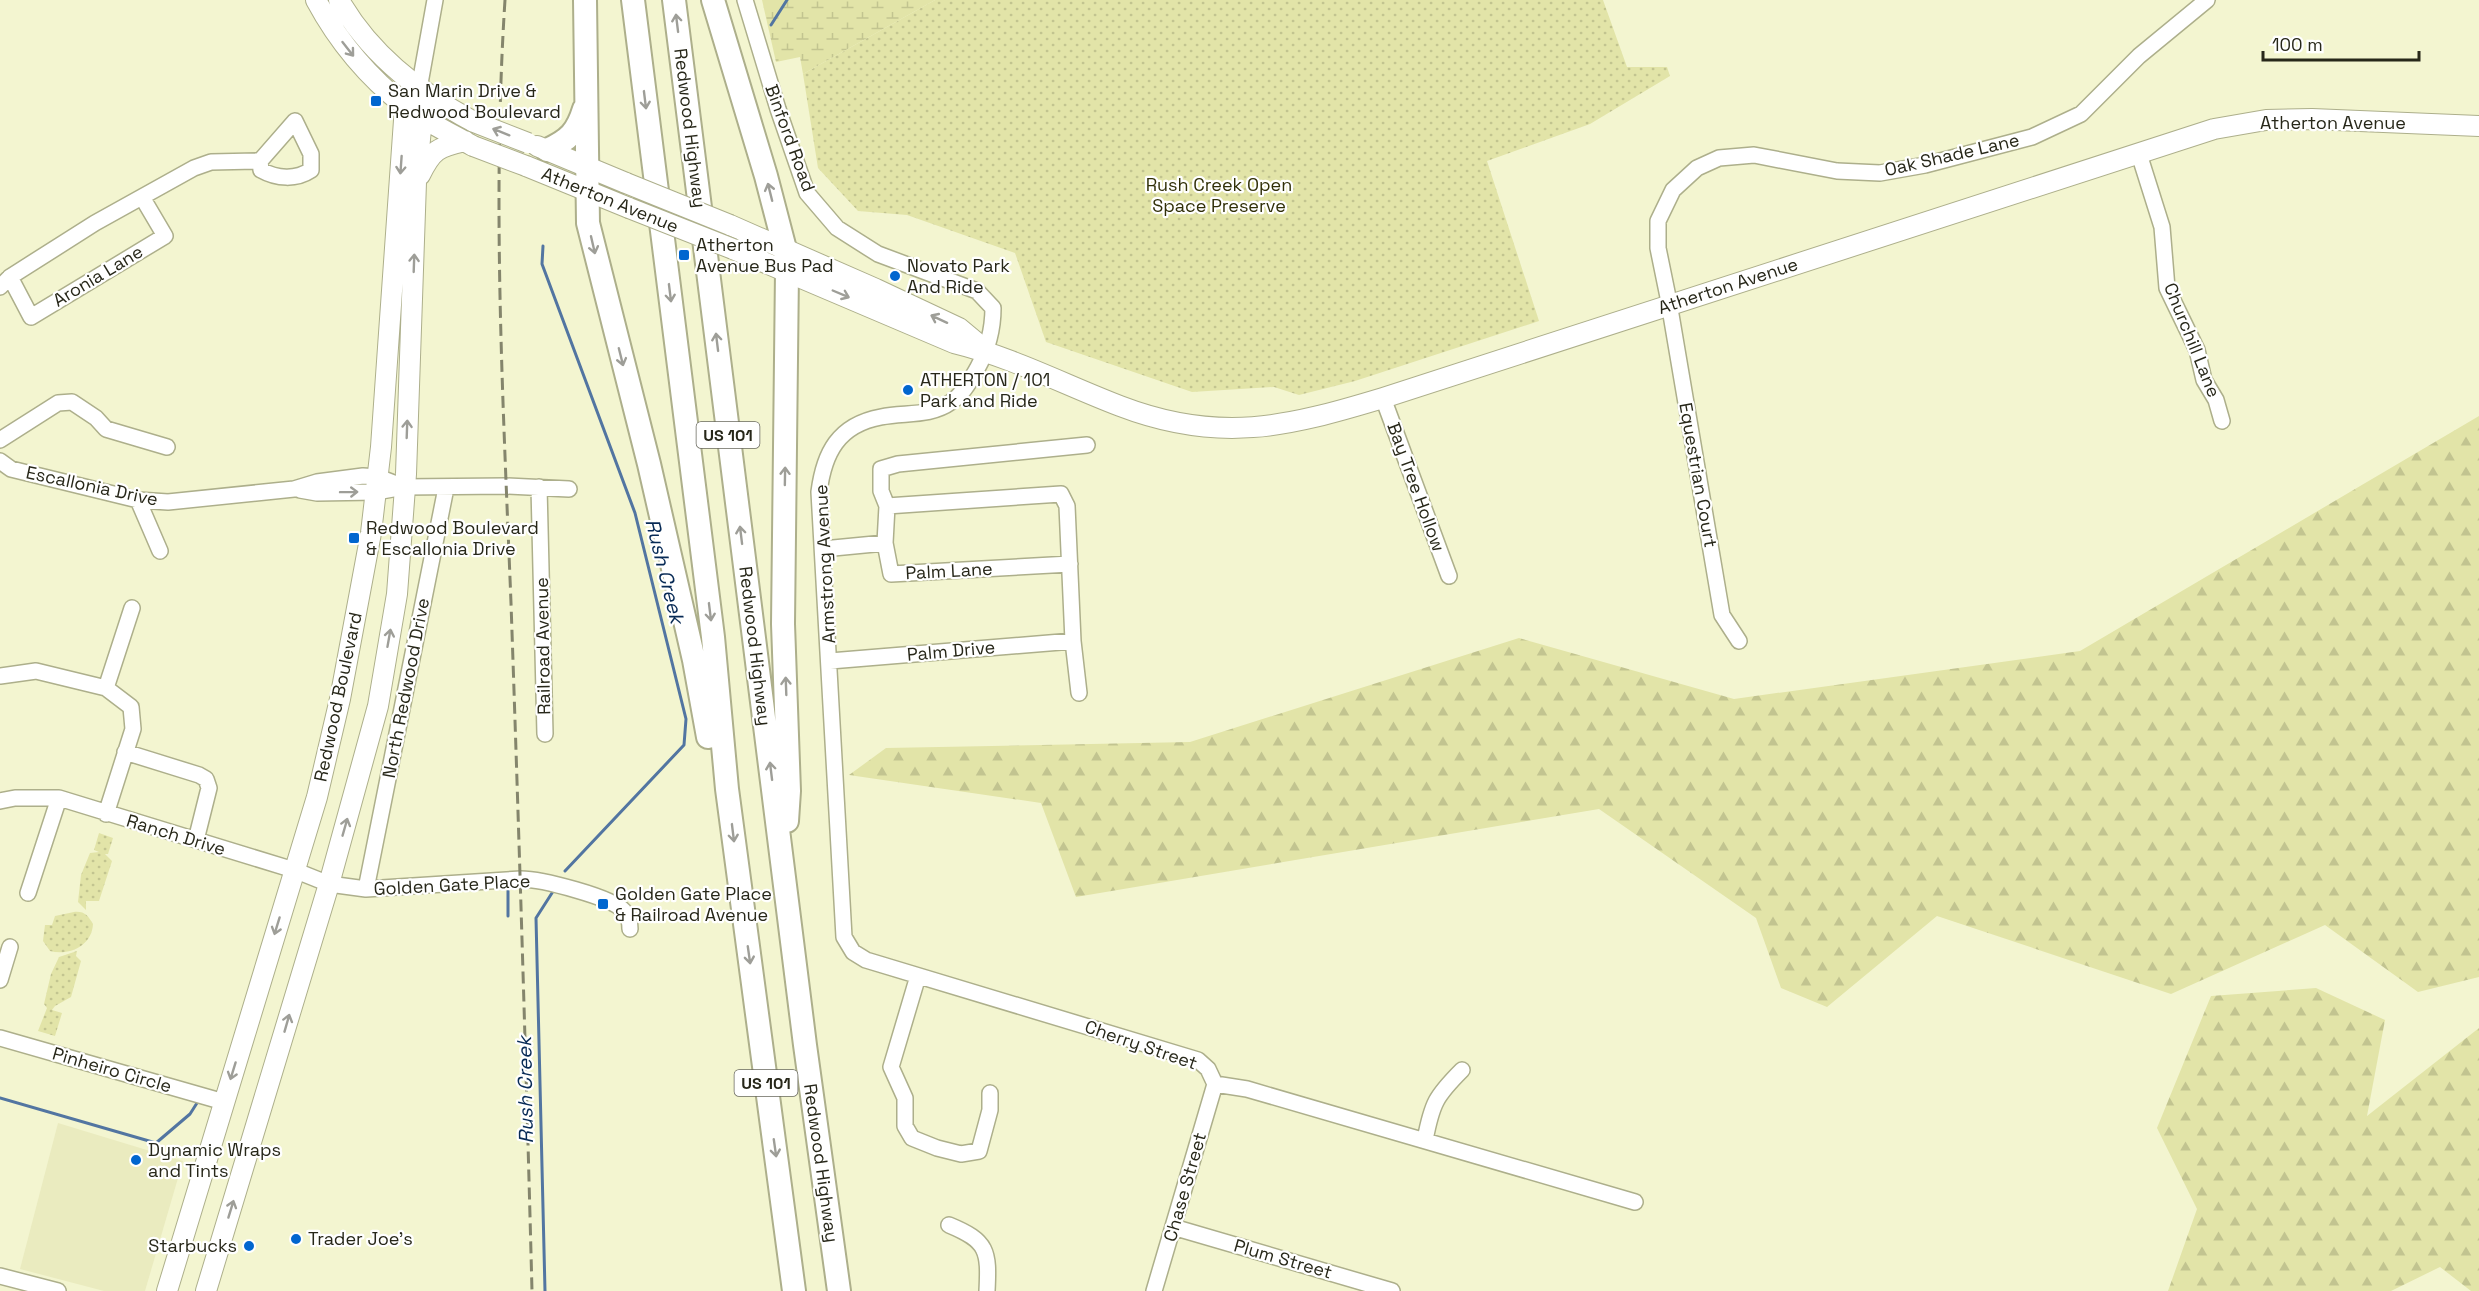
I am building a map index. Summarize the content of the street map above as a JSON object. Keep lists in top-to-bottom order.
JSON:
{
  "streets": {
    "highway": ["Redwood Highway", "US 101"],
    "main road": ["Atherton Avenue", "Redwood Boulevard"],
    "street": [
      "Binford Road",
      "Oak Shade Lane",
      "Aronia Lane",
      "Churchill Lane",
      "Equestrian Court",
      "Escallonia Drive",
      "Bay Tree Hollow",
      "Armstrong Avenue",
      "Palm Lane",
      "Railroad Avenue",
      "Palm Drive",
      "North Redwood Drive",
      "Ranch Drive",
      "Golden Gate Place",
      "Cherry Street",
      "Pinheiro Circle",
      "Chase Street",
      "Plum Street"
    ]
  },
  "crossings": [
    ["Atherton Avenue", "Binford Road"],
    ["Atherton Avenue", "Oak Shade Lane"],
    ["Atherton Avenue", "Churchill Lane"],
    ["Atherton Avenue", "Equestrian Court"],
    ["Atherton Avenue", "Bay Tree Hollow"],
    ["Atherton Avenue", "Armstrong Avenue"],
    ["Atherton Avenue", "Redwood Boulevard"],
    ["Binford Road", "Armstrong Avenue"],
    ["Oak Shade Lane", "Equestrian Court"],
    ["Escallonia Drive", "Railroad Avenue"],
    ["Escallonia Drive", "North Redwood Drive"],
    ["Escallonia Drive", "Redwood Boulevard"],
    ["Armstrong Avenue", "Palm Drive"],
    ["Armstrong Avenue", "Cherry Street"],
    ["North Redwood Drive", "Golden Gate Place"],
    ["Redwood Boulevard", "Ranch Drive"],
    ["Redwood Boulevard", "Golden Gate Place"],
    ["Redwood Boulevard", "Pinheiro Circle"],
    ["Ranch Drive", "Golden Gate Place"],
    ["Cherry Street", "Chase Street"],
    ["Chase Street", "Plum Street"]
  ],
  "water": ["Rush Creek"],
  "parks": ["Rush Creek Open Space Preserve"],
  "places": {
    "transit": [
      "San Marin Drive & Redwood Boulevard",
      "Atherton Avenue Bus Pad",
      "Redwood Boulevard & Escallonia Drive",
      "Golden Gate Place & Railroad Avenue"
    ],
    "other": [
      "Novato Park And Ride",
      "ATHERTON / 101 Park and Ride",
      "Dynamic Wraps and Tints",
      "Trader Joe's",
      "Starbucks"
    ]
  },
  "scale_bar": "100 m"
}
